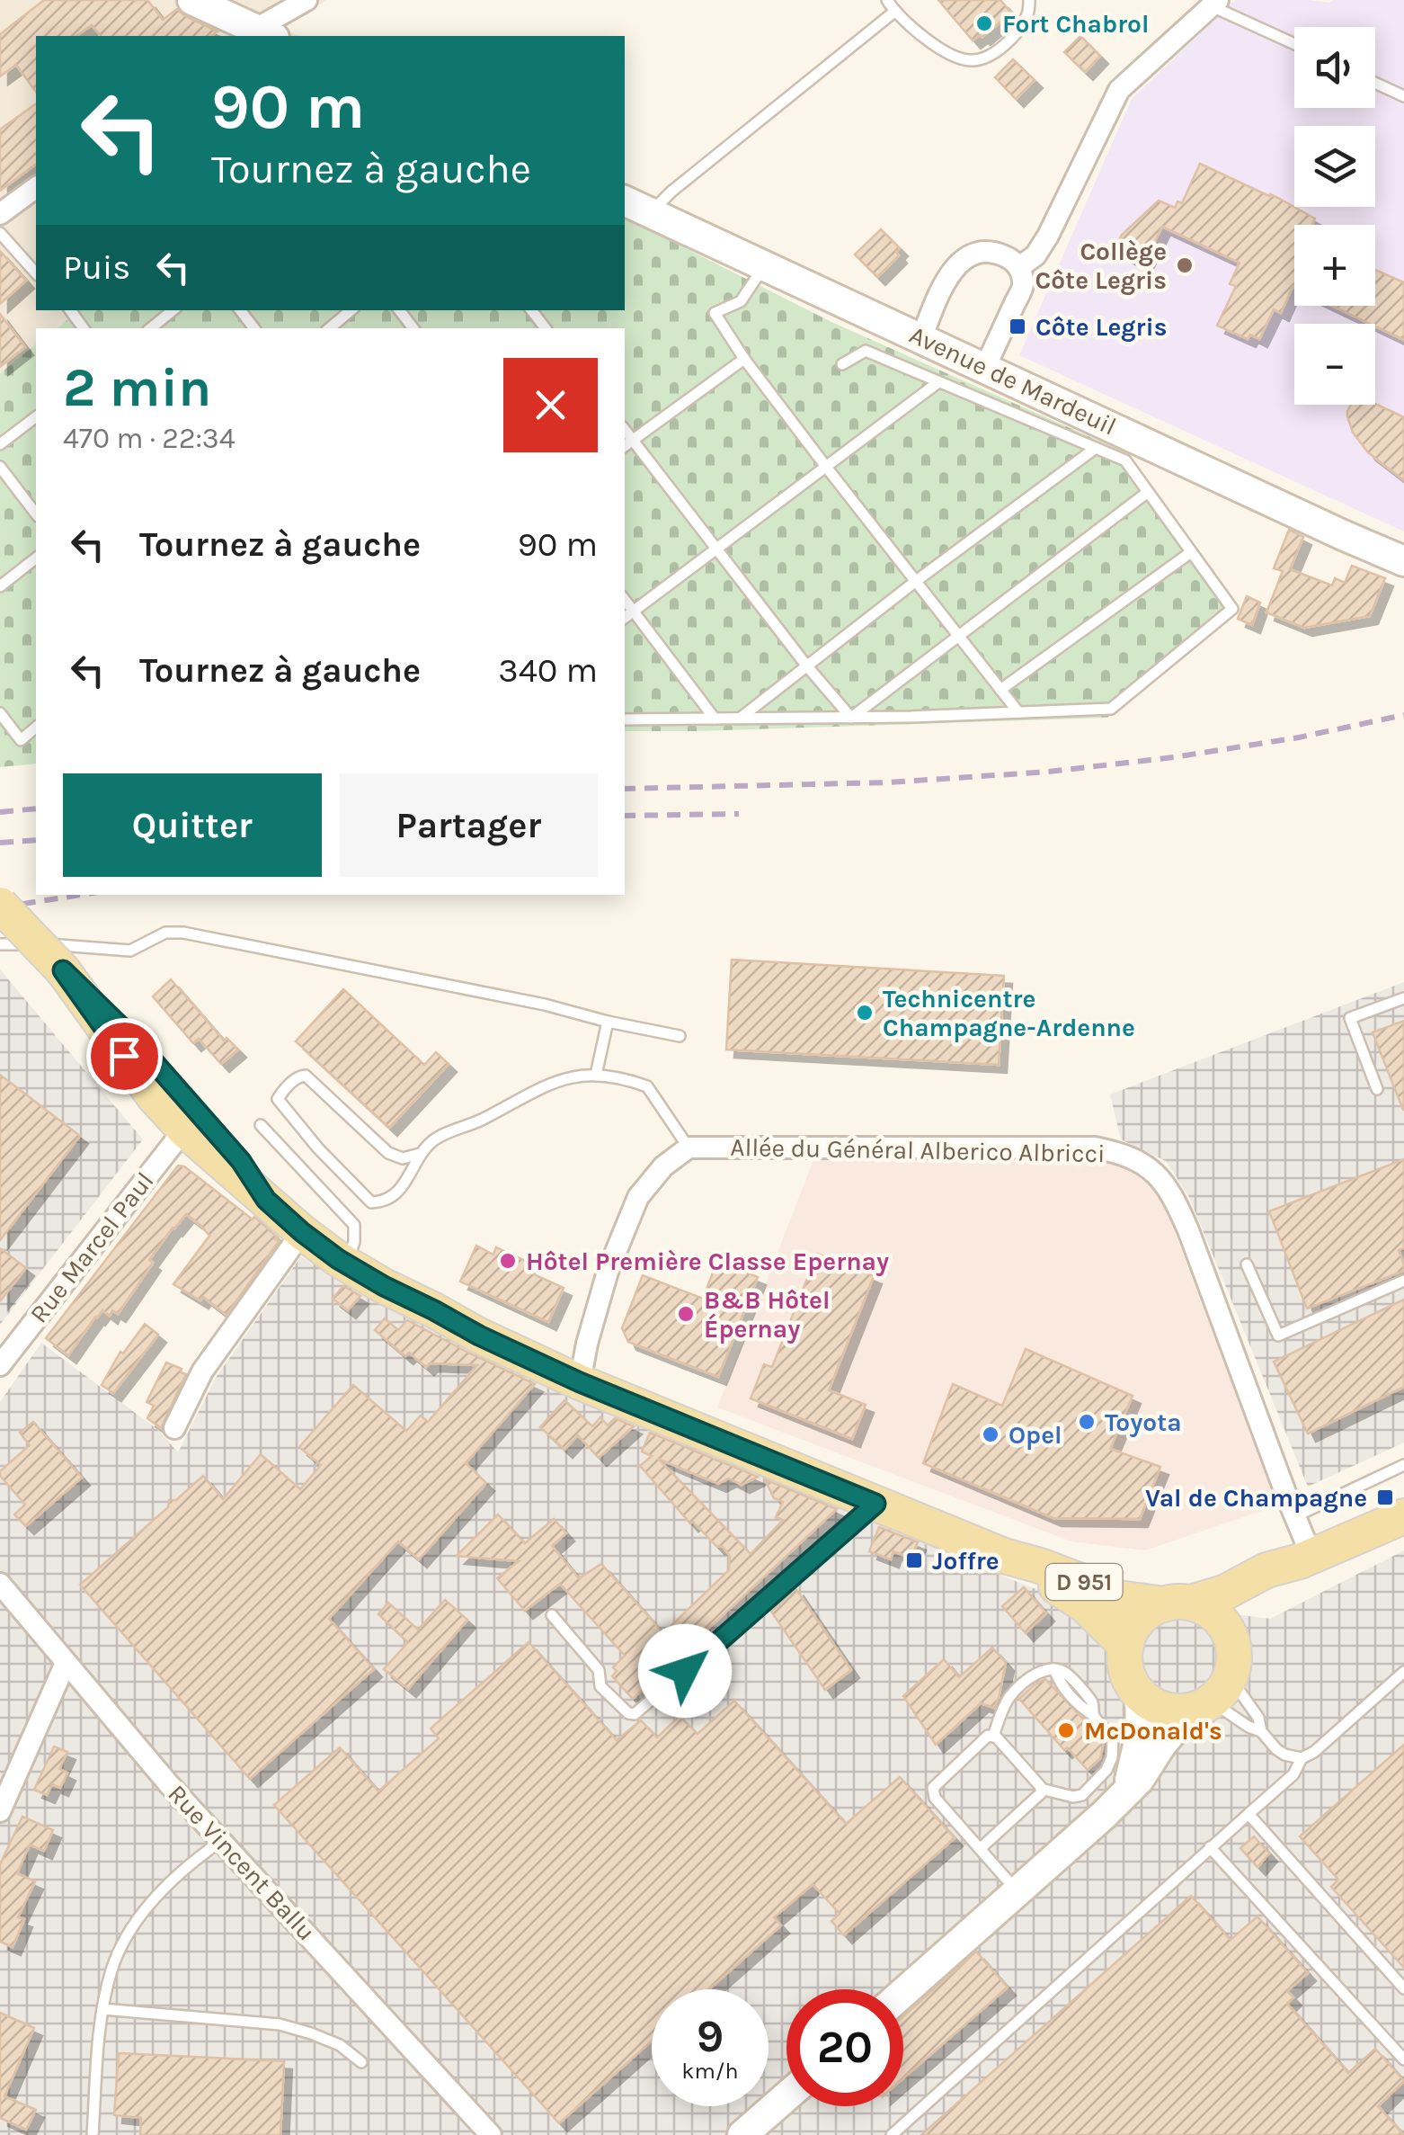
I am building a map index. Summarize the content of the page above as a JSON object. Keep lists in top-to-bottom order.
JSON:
{
  "streets": {
    "main road": ["D 951"],
    "street": [
      "Avenue de Mardeuil",
      "Allée du Général Alberico Albricci",
      "Rue Marcel Paul",
      "Rue Vincent Ballu"
    ]
  },
  "crossings": [
    ["Allée du Général Alberico Albricci", "D 951"],
    ["Rue Marcel Paul", "D 951"]
  ],
  "places": {
    "other": [
      "Fort Chabrol",
      "Collège Côte Legris",
      "Technicentre Champagne-Ardenne",
      "Hôtel Première Classe Epernay",
      "B&B Hôtel Épernay",
      "Toyota",
      "Opel",
      "McDonald's"
    ],
    "transit": ["Côte Legris", "Val de Champagne", "Joffre"]
  },
  "page": {
    "map_buttons": ["+", "−"],
    "turn": ["90 m", "Tournez à gauche"],
    "then": "Puis",
    "heading": ["2 min", "470 m · 22:34"],
    "list": [
      {
        "name": "Tournez à gauche",
        "value": "90 m"
      },
      {
        "name": "Tournez à gauche",
        "value": "340 m"
      }
    ],
    "buttons": ["Quitter", "Partager"],
    "speed": "9 km/h",
    "limit": "20"
  }
}
